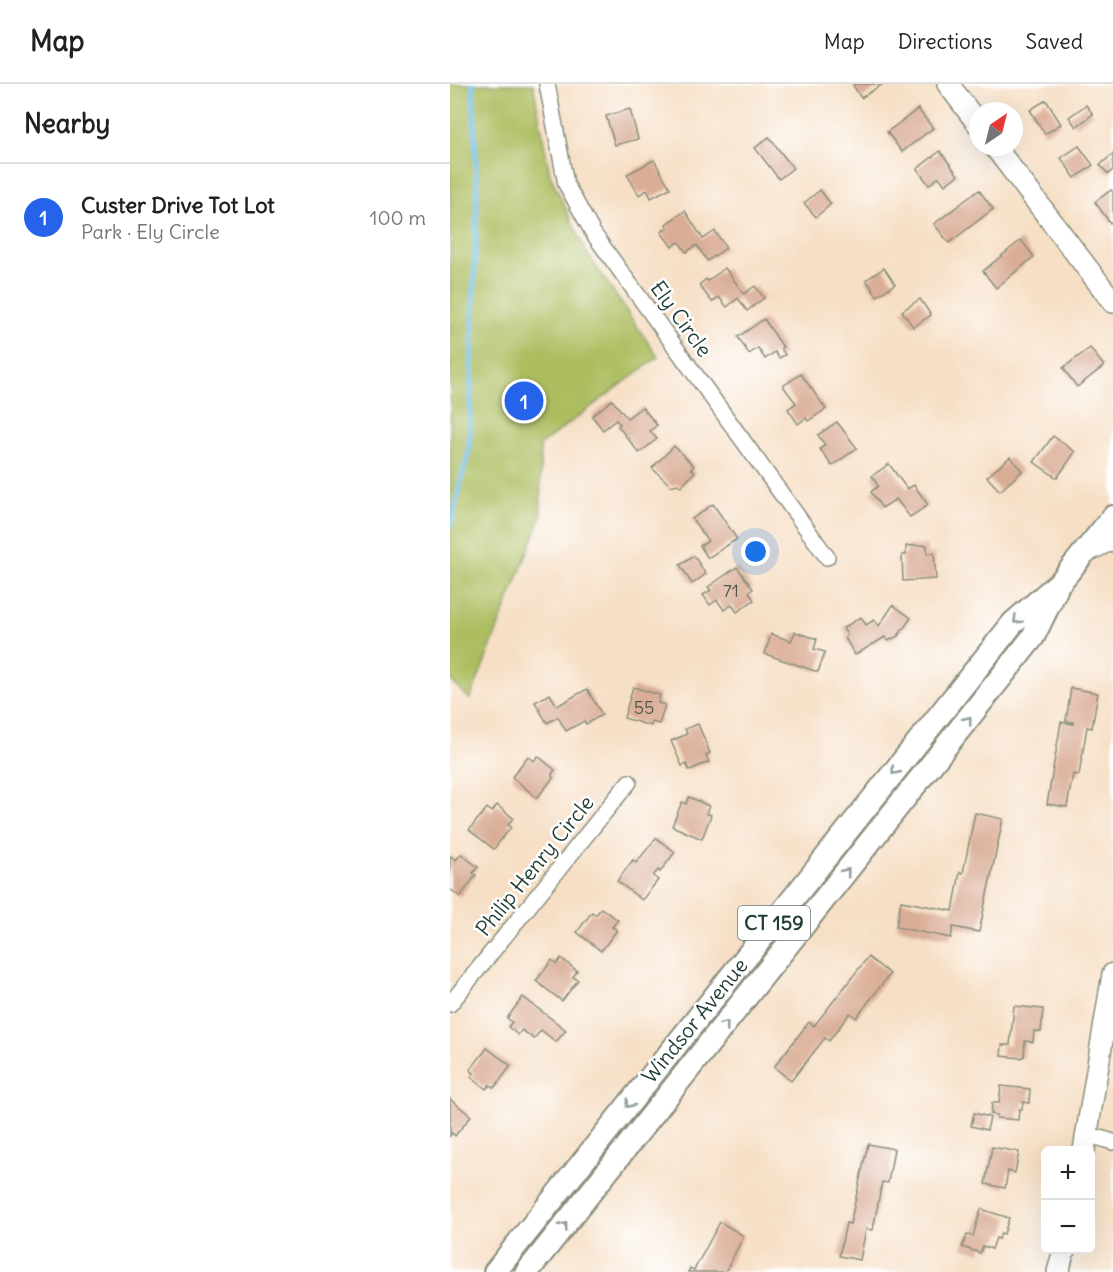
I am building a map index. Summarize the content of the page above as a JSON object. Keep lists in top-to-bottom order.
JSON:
{
  "streets": {
    "main road": ["CT 159", "Windsor Avenue"],
    "street": ["Ely Circle", "Philip Henry Circle"]
  },
  "house_numbers": ["71", "55"],
  "north": "top right",
  "page": {
    "header": "Map",
    "nav": ["Map", "Directions", "Saved"],
    "heading": "Nearby",
    "list": [
      {
        "mark": "1",
        "name": "Custer Drive Tot Lot",
        "note": "Park · Ely Circle",
        "value": "100 m"
      }
    ],
    "pins": "1",
    "map_buttons": ["+", "−"]
  }
}
